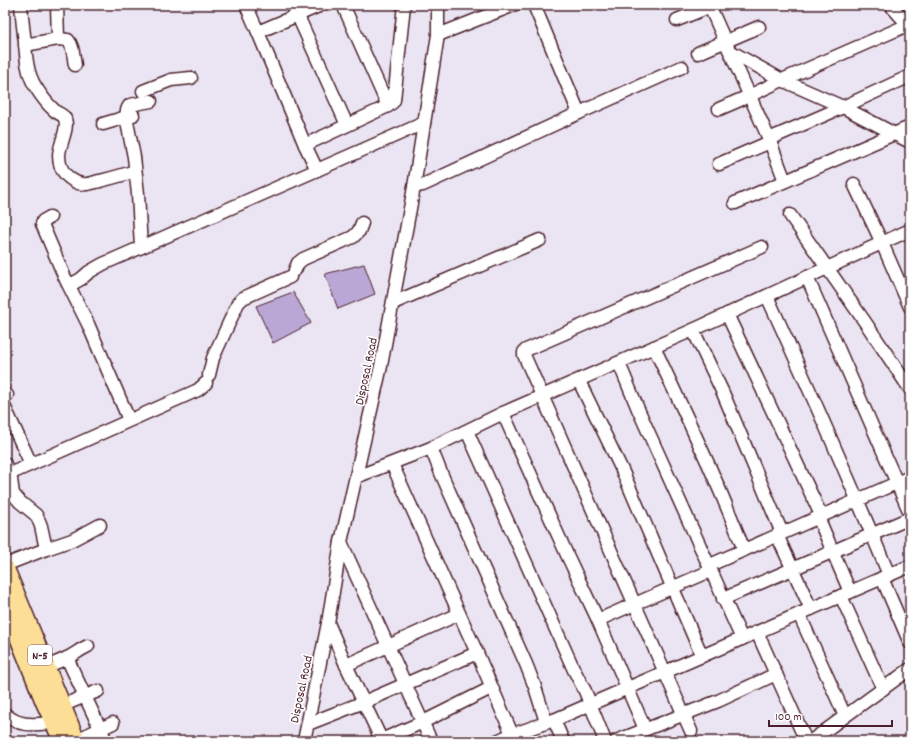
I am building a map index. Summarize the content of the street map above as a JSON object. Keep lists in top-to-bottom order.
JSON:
{
  "streets": {
    "highway": ["N-5"],
    "street": ["Disposal Road"]
  },
  "scale_bar": "100 m"
}
